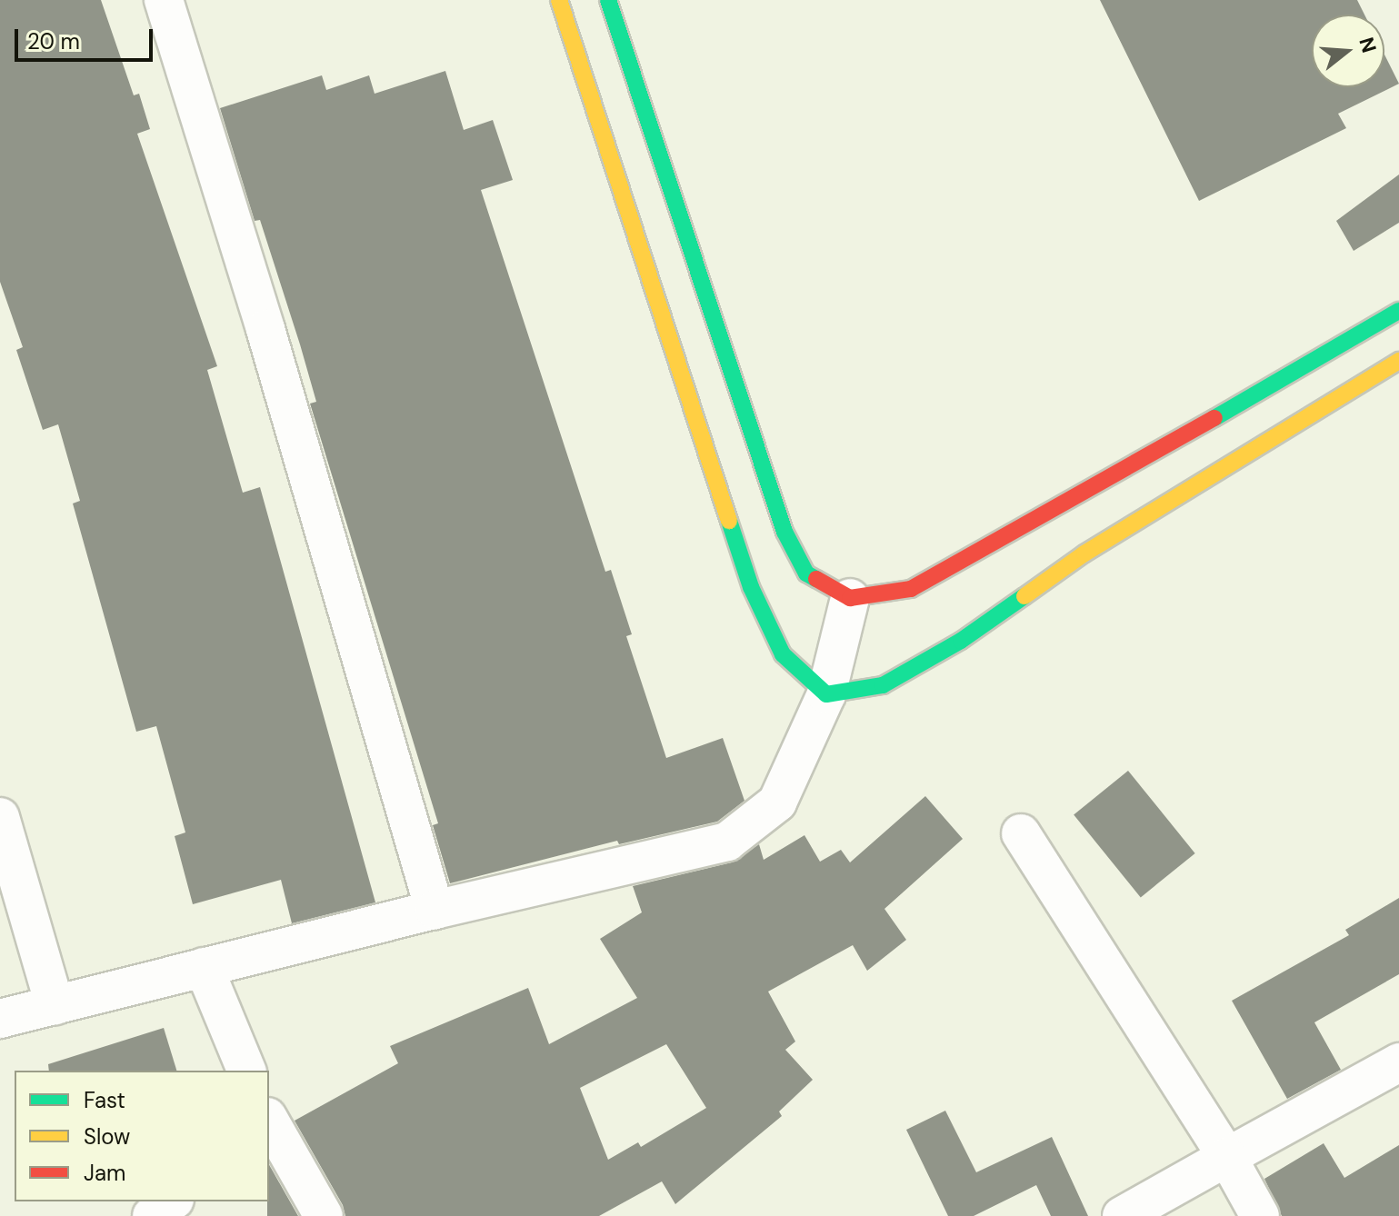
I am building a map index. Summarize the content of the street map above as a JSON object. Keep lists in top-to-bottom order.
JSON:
{
  "legend": ["Fast", "Slow", "Jam"],
  "scale_bar": "20 m",
  "north": "right"
}
